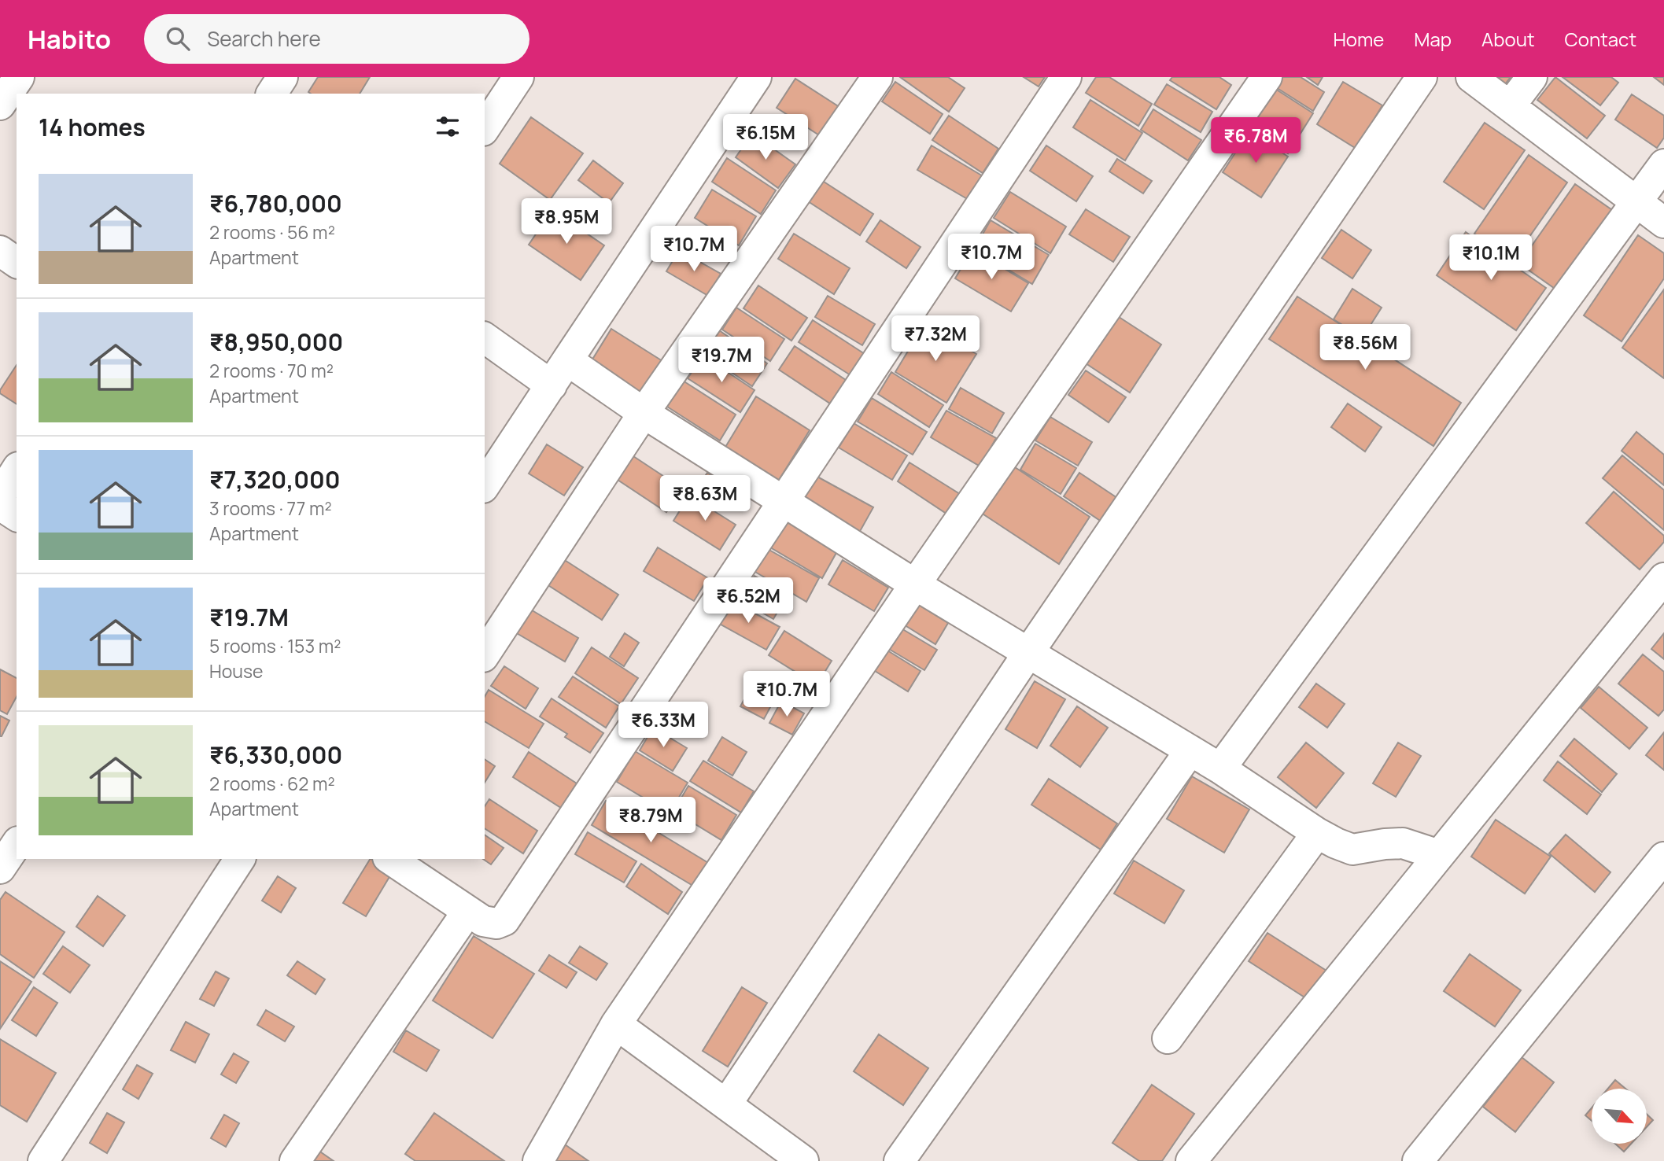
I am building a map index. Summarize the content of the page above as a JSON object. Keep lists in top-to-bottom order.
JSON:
{
  "north": "bottom right",
  "page": {
    "header": "Habito",
    "search": "Search here",
    "nav": [
      "Home",
      "Map",
      "About",
      "Contact"
    ],
    "heading": "14 homes",
    "price": [
      "₹6.15M",
      "₹6.78M",
      "₹8.95M",
      "₹10.7M",
      "₹10.7M",
      "₹10.1M",
      "₹7.32M",
      "₹8.56M",
      "₹19.7M",
      "₹8.63M",
      "₹6.52M",
      "₹10.7M",
      "₹6.33M",
      "₹8.79M"
    ],
    "list": [
      {
        "name": "₹6,780,000",
        "note": "2 rooms · 56 m² · Apartment"
      },
      {
        "name": "₹8,950,000",
        "note": "2 rooms · 70 m² · Apartment"
      },
      {
        "name": "₹7,320,000",
        "note": "3 rooms · 77 m² · Apartment"
      },
      {
        "name": "₹19.7M",
        "note": "5 rooms · 153 m² · House"
      },
      {
        "name": "₹6,330,000",
        "note": "2 rooms · 62 m² · Apartment"
      }
    ]
  }
}
